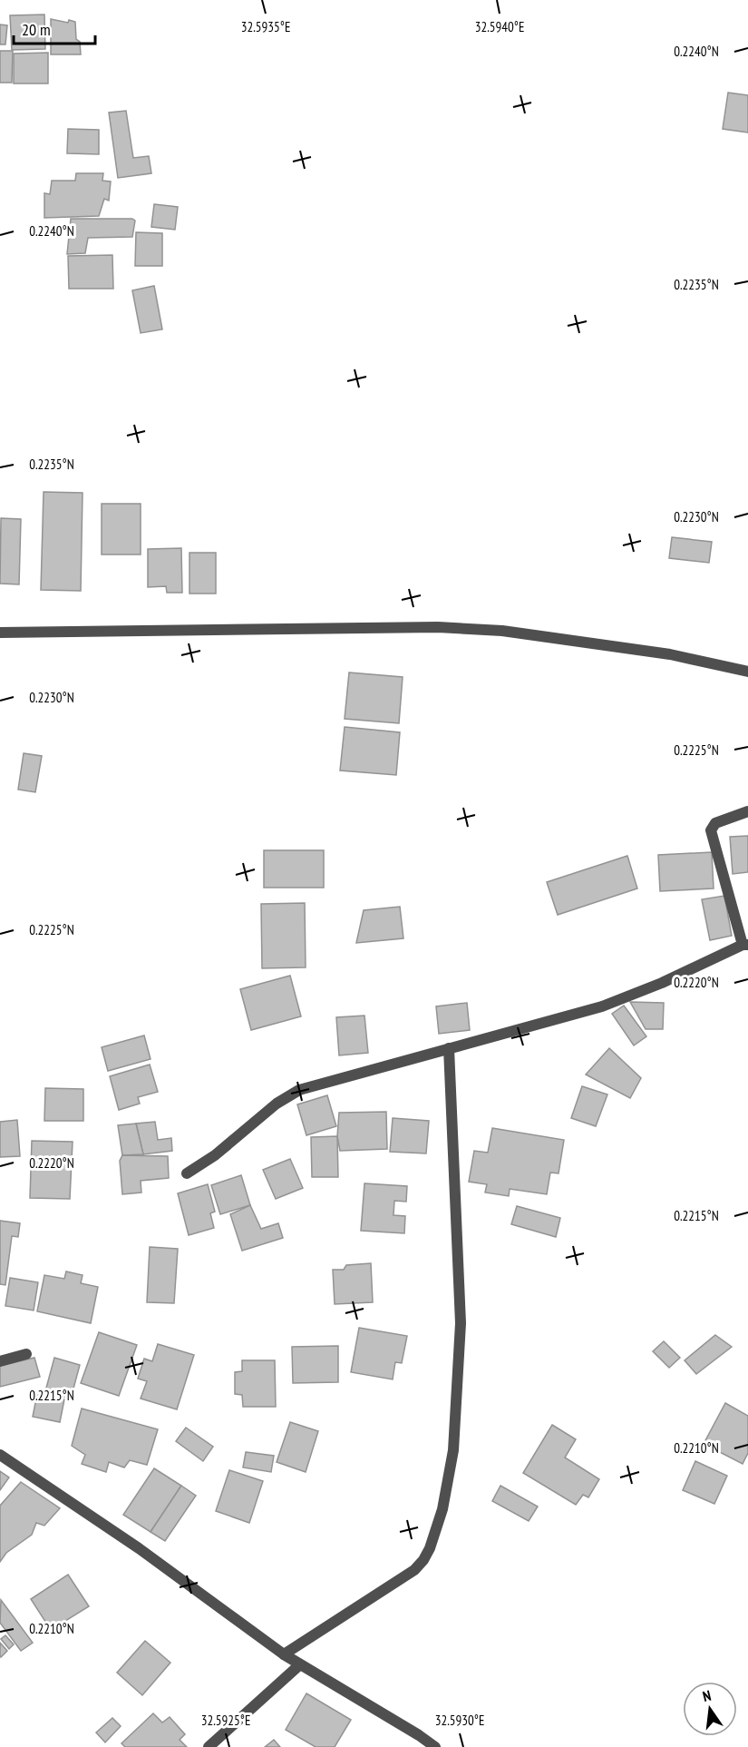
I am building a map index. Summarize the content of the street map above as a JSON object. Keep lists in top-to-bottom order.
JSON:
{
  "scale_bar": "20 m",
  "north": "top",
  "coordinates": [
    "32.5935°E",
    "32.5940°E",
    "0.2240°N",
    "0.2235°N",
    "0.2230°N",
    "0.2225°N",
    "0.2220°N",
    "0.2215°N",
    "0.2210°N",
    "32.5925°E",
    "32.5930°E"
  ]
}
